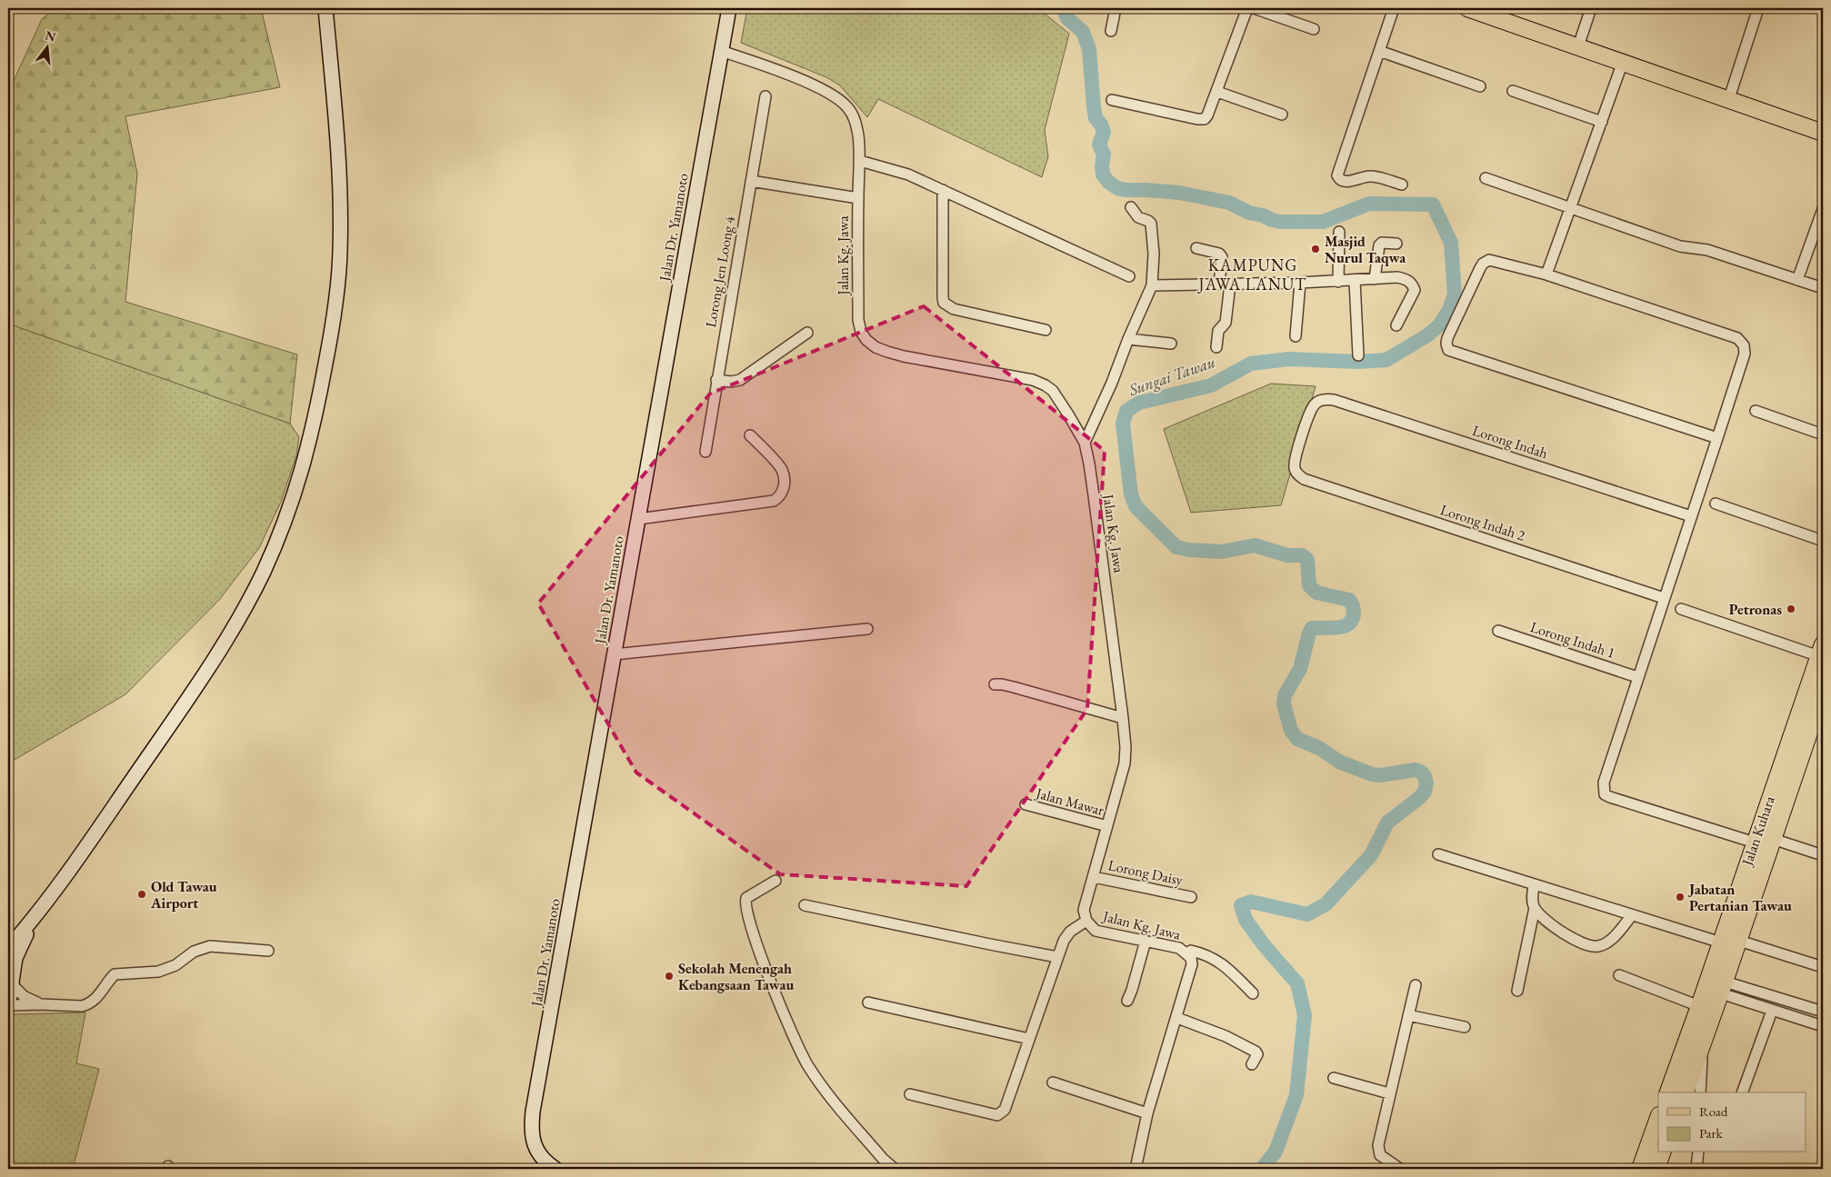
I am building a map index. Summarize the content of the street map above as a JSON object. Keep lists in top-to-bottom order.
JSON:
{
  "streets": {
    "main road": ["Jalan Kuhara"],
    "street": [
      "Jalan Dr. Yamanoto",
      "Jalan Kg. Jawa",
      "Lorong Jen Loong 4",
      "Lorong Indah",
      "Lorong Indah 2",
      "Lorong Indah 1",
      "Jalan Mawar",
      "Lorong Daisy"
    ]
  },
  "crossings": [
    ["Jalan Dr. Yamanoto", "Jalan Kg. Jawa"],
    ["Jalan Kg. Jawa", "Jalan Mawar"],
    ["Jalan Kg. Jawa", "Lorong Daisy"],
    ["Lorong Indah", "Lorong Indah 2"]
  ],
  "districts": ["KAMPUNG JAWA LANUT"],
  "water": ["Sungai Tawau"],
  "places": [
    "Masjid Nurul Taqwa",
    "Petronas",
    "Old Tawau Airport",
    "Jabatan Pertanian Tawau",
    "Sekolah Menengah Kebangsaan Tawau"
  ],
  "legend": ["Road", "Park"],
  "north": "top"
}
